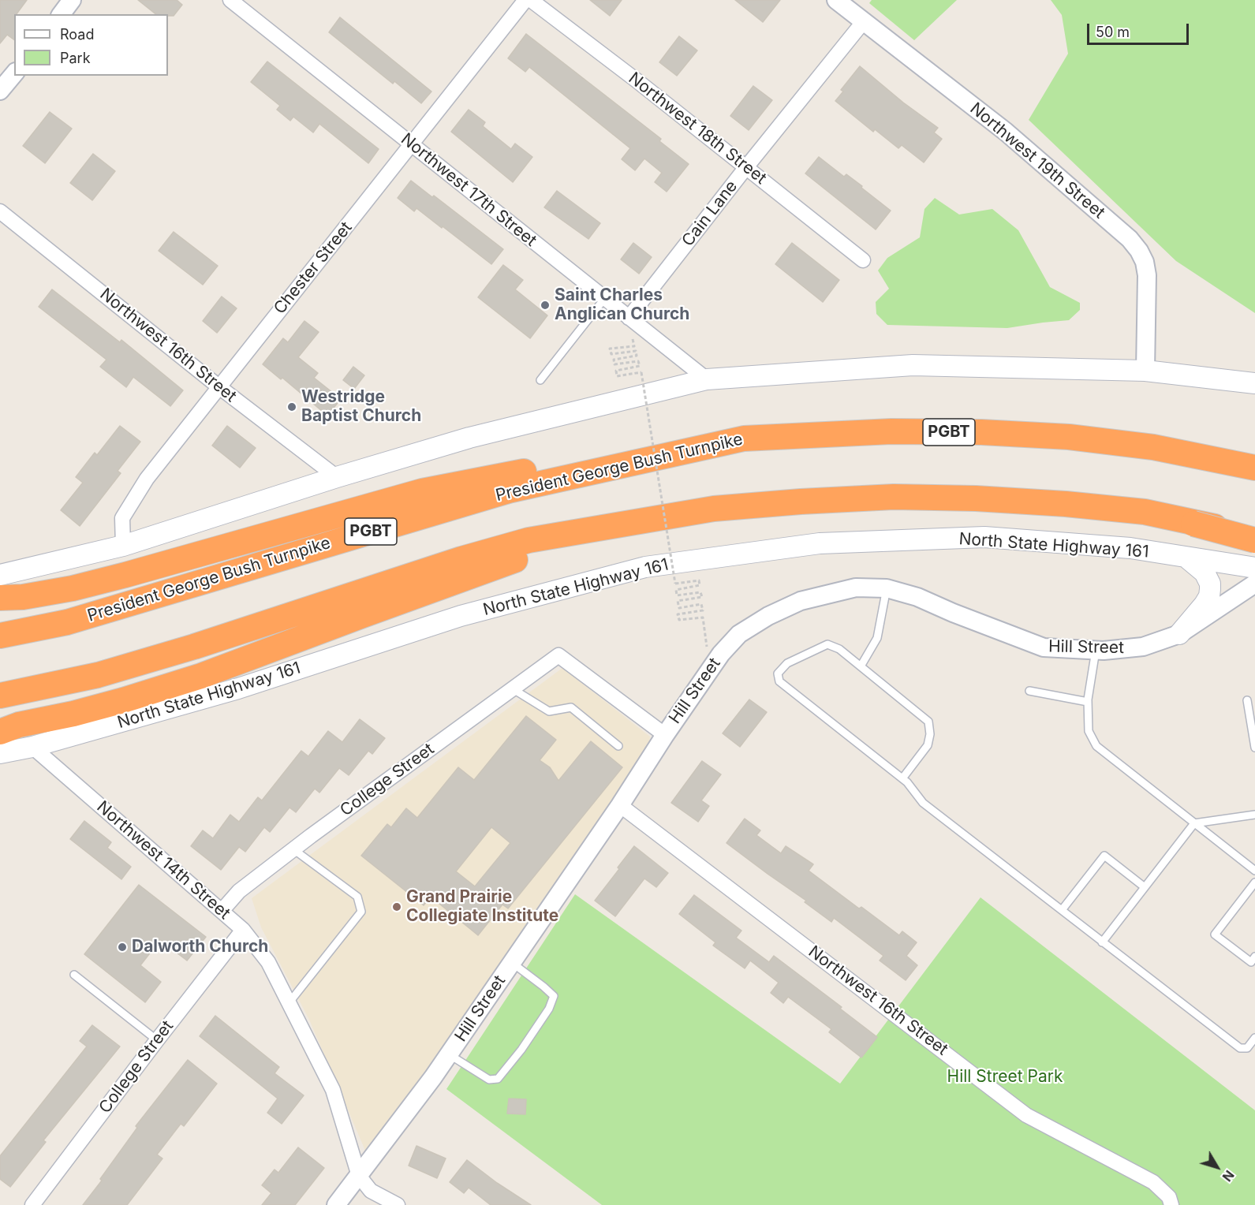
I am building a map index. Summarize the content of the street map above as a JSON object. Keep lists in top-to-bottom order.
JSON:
{
  "streets": {
    "highway": ["PGBT", "President George Bush Turnpike"],
    "main road": ["North State Highway 161"],
    "street": [
      "Northwest 18th Street",
      "Northwest 19th Street",
      "Northwest 17th Street",
      "Cain Lane",
      "Chester Street",
      "Northwest 16th Street",
      "Hill Street",
      "College Street",
      "Northwest 14th Street"
    ]
  },
  "crossings": [
    ["Northwest 18th Street", "Cain Lane"],
    ["Northwest 19th Street", "Cain Lane"],
    ["Northwest 17th Street", "Cain Lane"],
    ["Northwest 17th Street", "Chester Street"],
    ["Chester Street", "Northwest 16th Street"],
    ["Northwest 16th Street", "Hill Street"],
    ["North State Highway 161", "Northwest 14th Street"],
    ["Hill Street", "College Street"],
    ["Hill Street", "Northwest 14th Street"],
    ["College Street", "Northwest 14th Street"]
  ],
  "parks": ["Hill Street Park"],
  "places": [
    "Saint Charles Anglican Church",
    "Westridge Baptist Church",
    "Grand Prairie Collegiate Institute",
    "Dalworth Church"
  ],
  "legend": ["Road", "Park"],
  "scale_bar": "50 m",
  "north": "bottom right"
}
